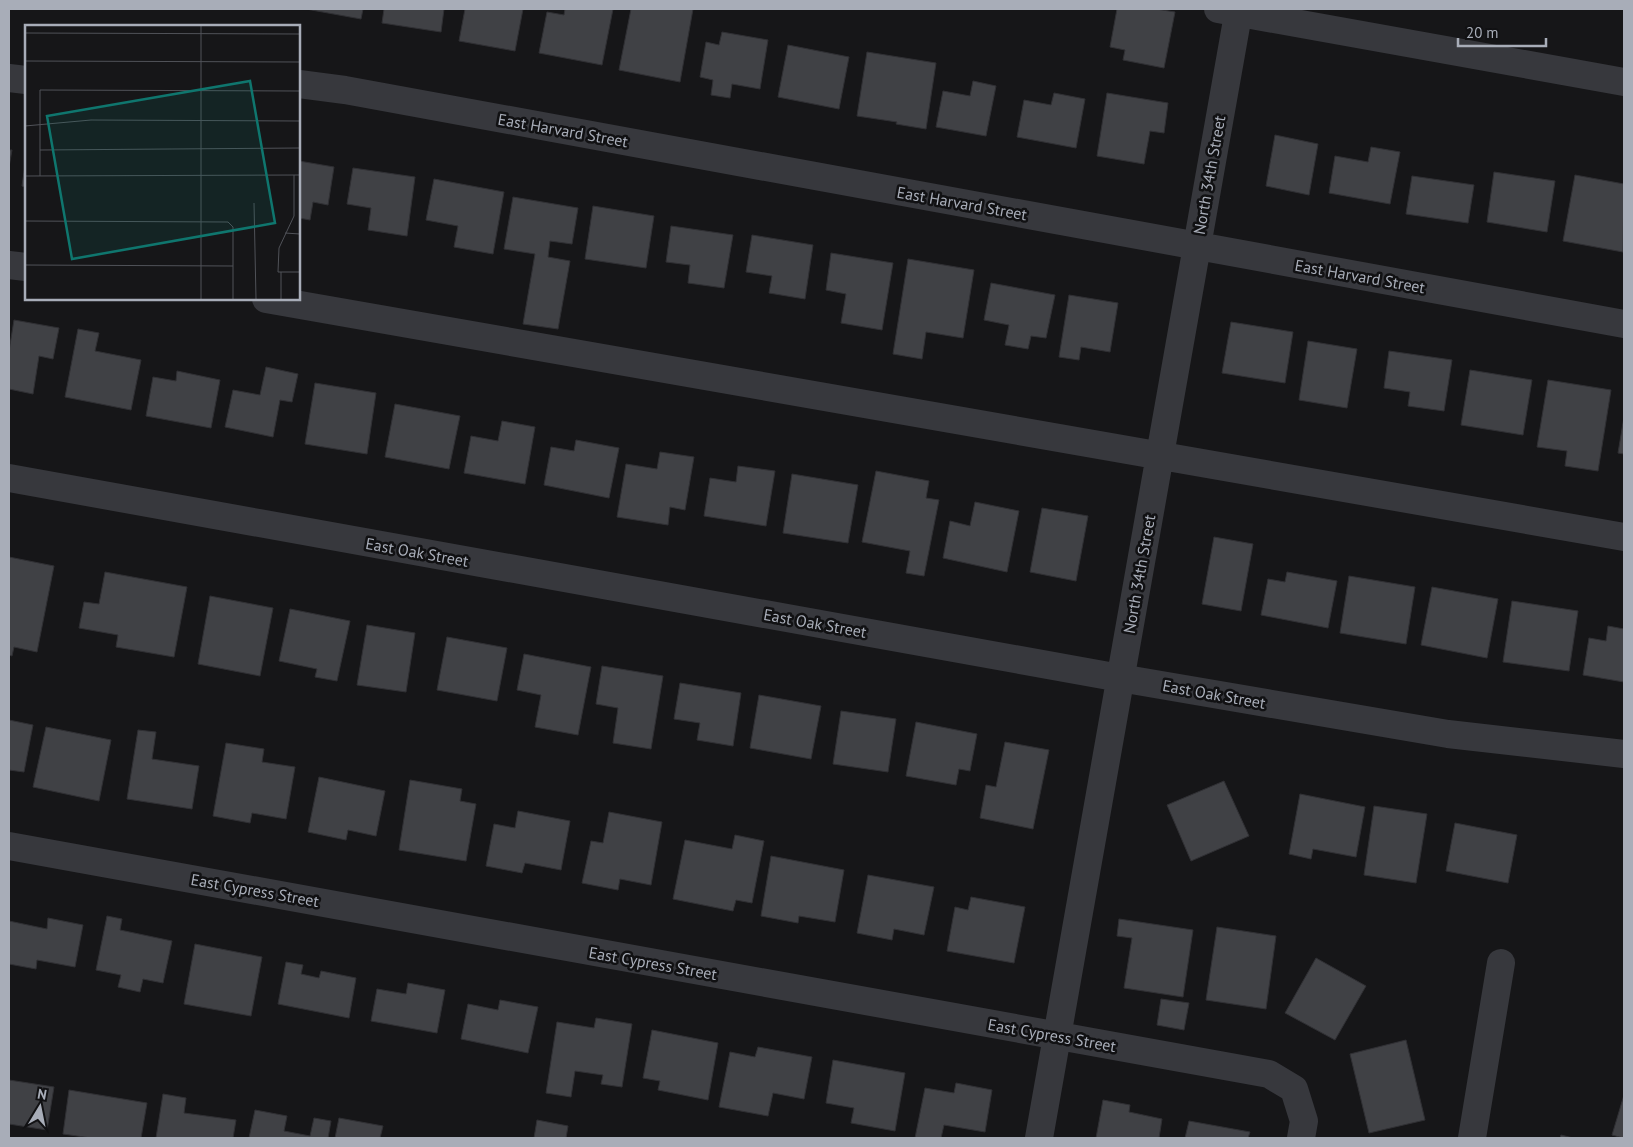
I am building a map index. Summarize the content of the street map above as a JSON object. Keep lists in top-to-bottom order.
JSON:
{
  "streets": {
    "street": [
      "East Harvard Street",
      "North 34th Street",
      "East Oak Street",
      "East Cypress Street"
    ]
  },
  "crossings": [
    ["East Harvard Street", "North 34th Street"],
    ["North 34th Street", "East Oak Street"],
    ["North 34th Street", "East Cypress Street"]
  ],
  "scale_bar": "20 m",
  "north": "top"
}
